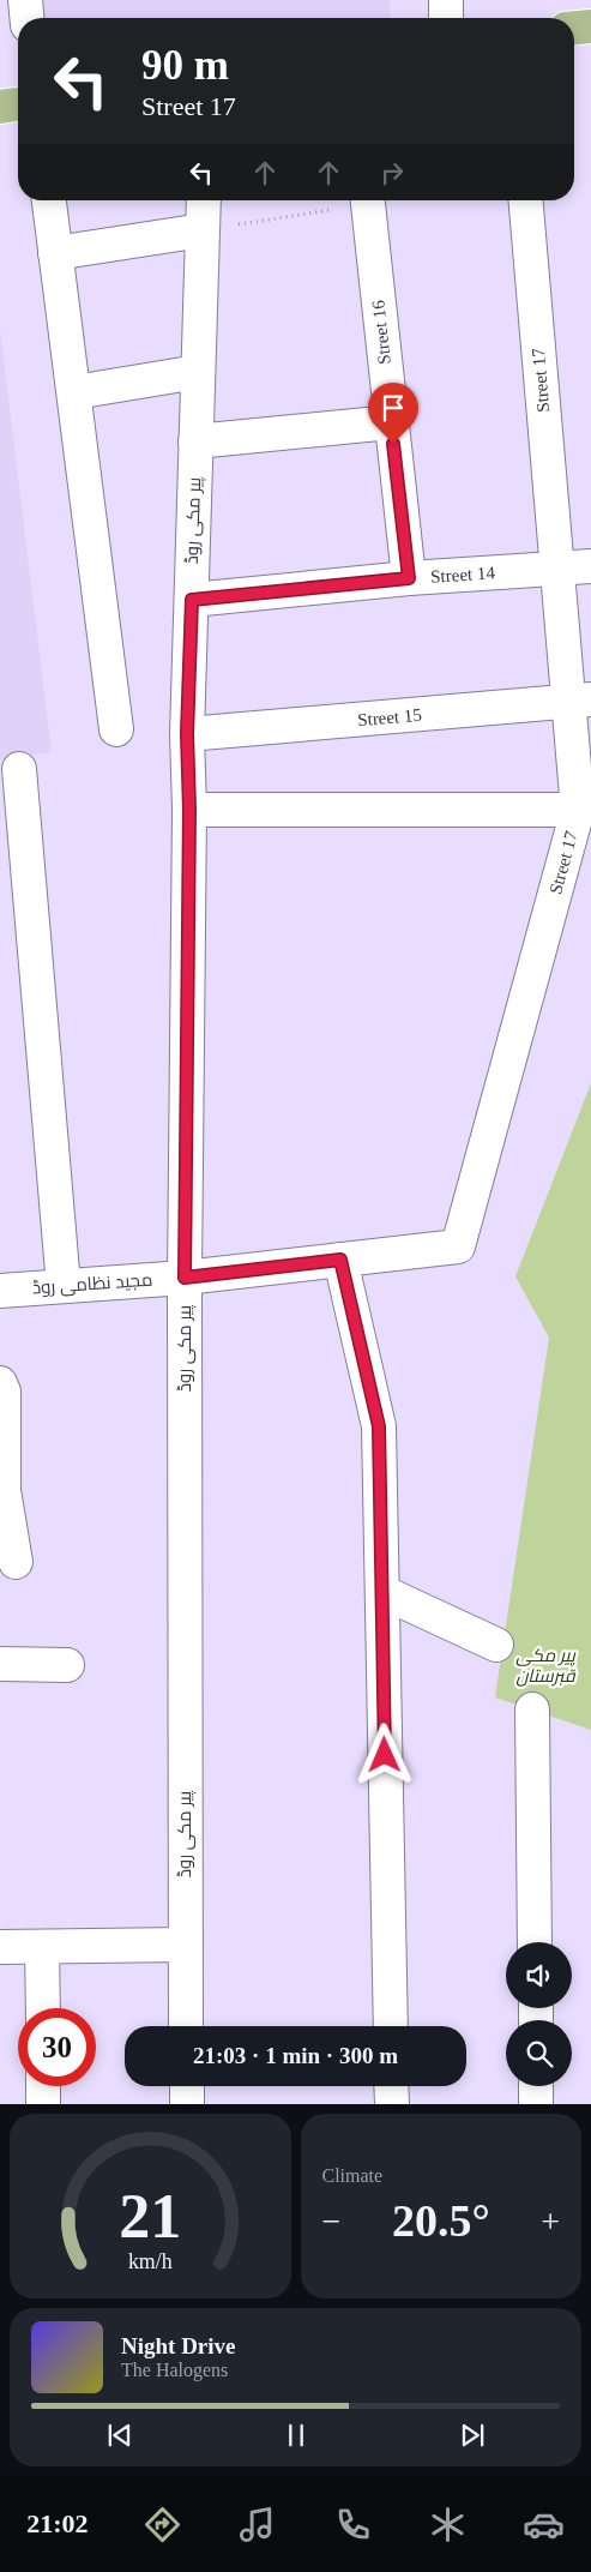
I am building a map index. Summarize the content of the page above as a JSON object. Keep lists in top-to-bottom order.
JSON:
{
  "streets": {
    "street": [
      "Street 16",
      "Street 17",
      "پیر مکی روڈ",
      "Street 14",
      "Street 15",
      "مجید نظامی روڈ"
    ]
  },
  "crossings": [
    ["Street 16", "Street 14"],
    ["Street 17", "پیر مکی روڈ"],
    ["Street 17", "Street 14"],
    ["Street 17", "Street 15"],
    ["Street 17", "مجید نظامی روڈ"],
    ["پیر مکی روڈ", "Street 14"],
    ["پیر مکی روڈ", "Street 15"],
    ["پیر مکی روڈ", "مجید نظامی روڈ"]
  ],
  "parks": ["پیر مکی قبرستان"],
  "page": {
    "turn": ["90 m", "Street 17"],
    "limit": "30",
    "trip": "21:03 · 1 min · 300 m",
    "tile": "Climate",
    "heat": ["−", "20.5°", "+"],
    "song": ["Night Drive", "The Halogens"],
    "tabs": "21:02",
    "gauge": ["21", "km/h"]
  }
}
